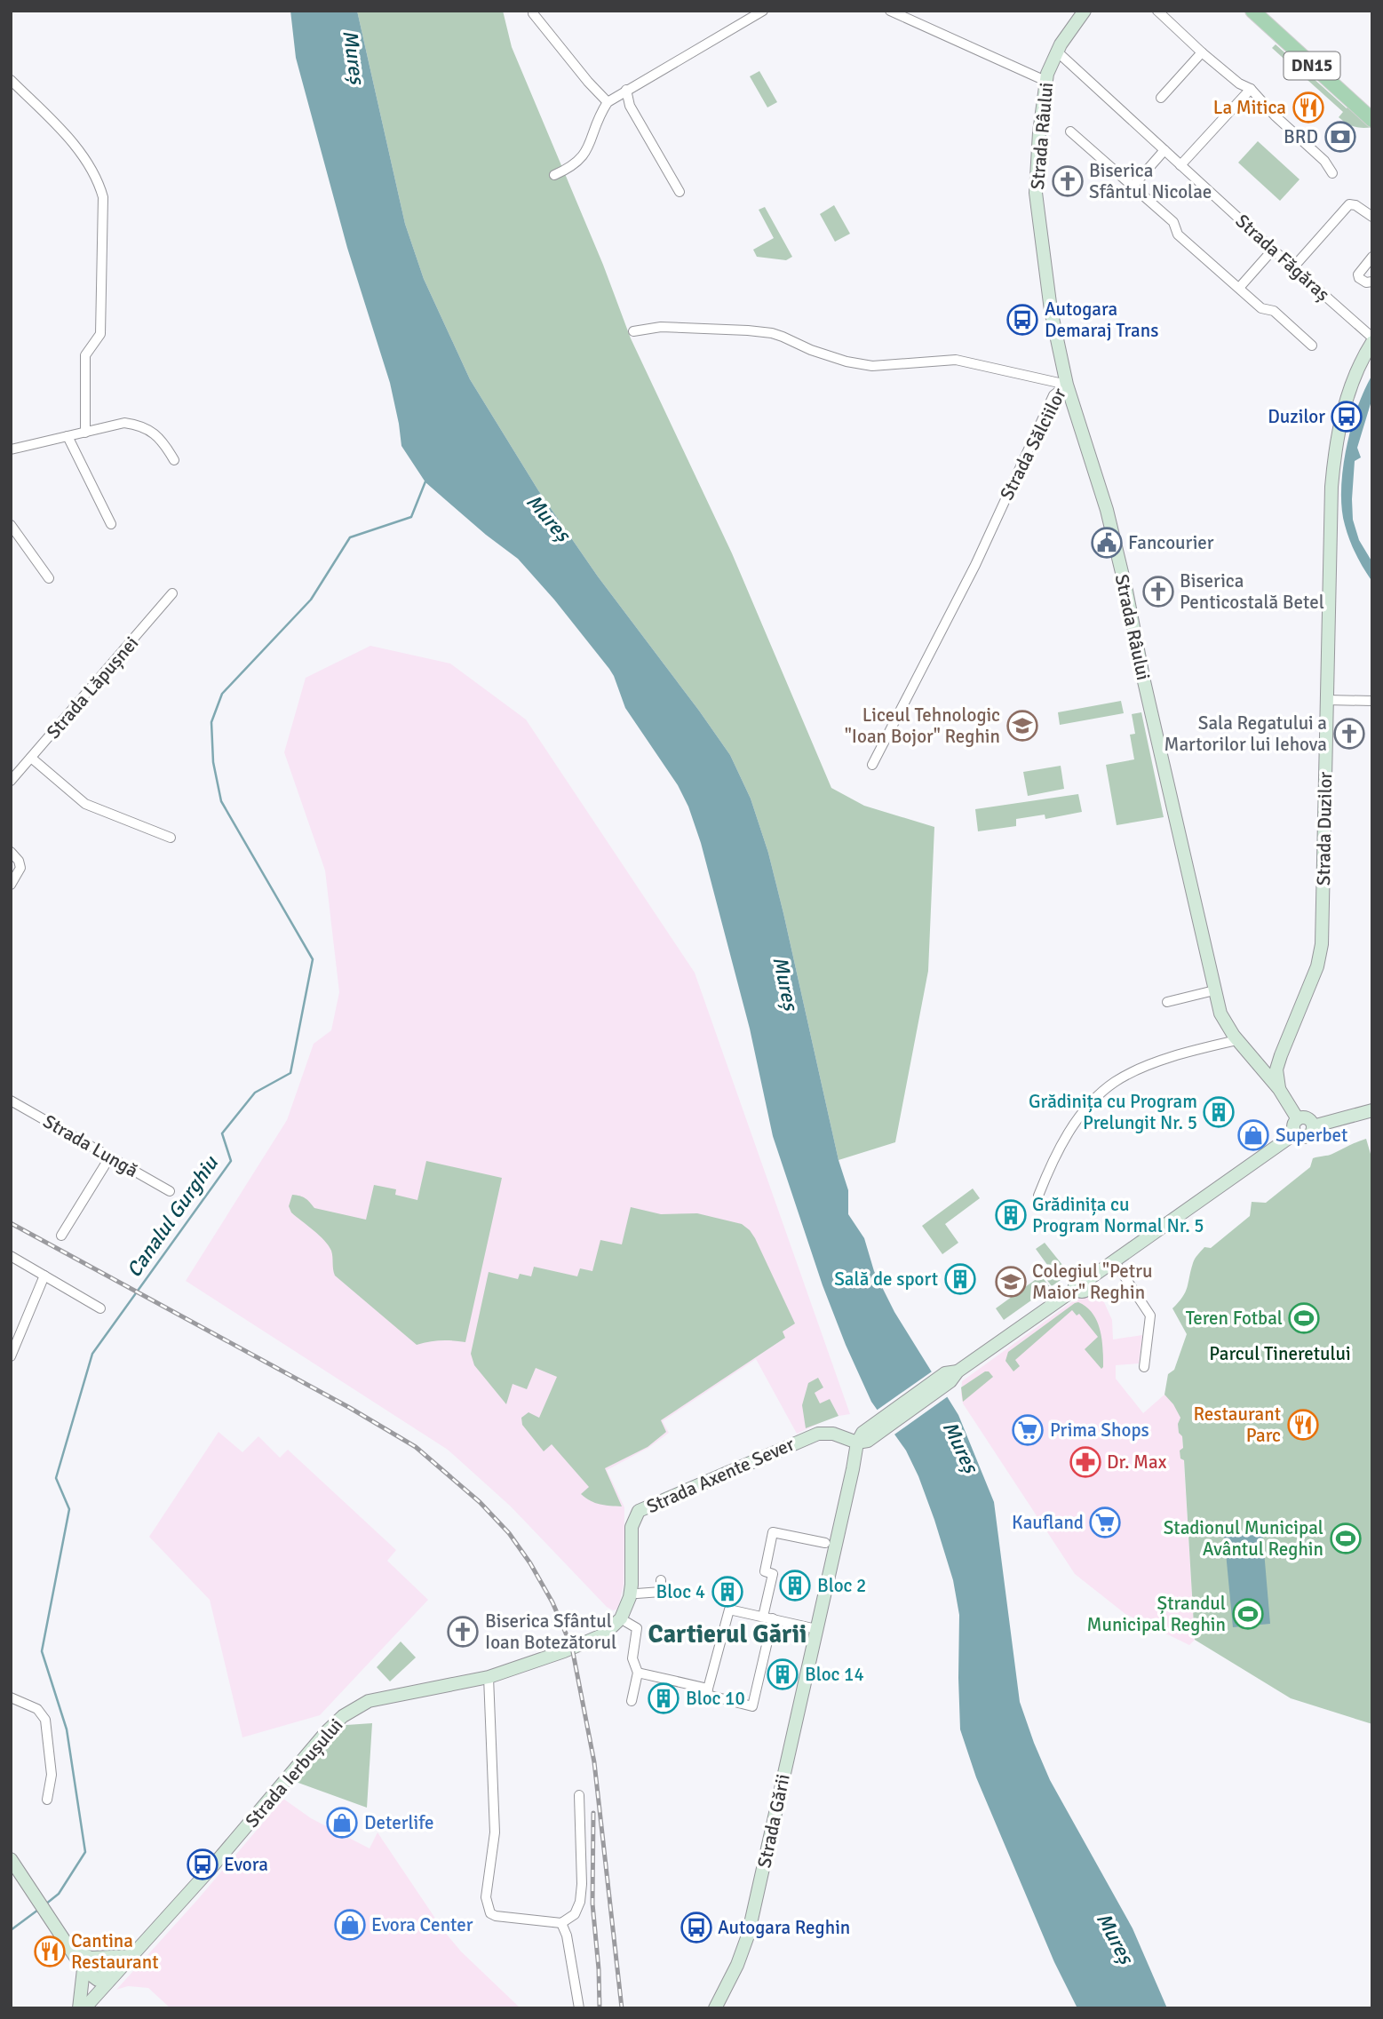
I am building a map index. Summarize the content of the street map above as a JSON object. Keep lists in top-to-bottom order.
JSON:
{
  "streets": {
    "main road": [
      "DN15",
      "Strada Râului",
      "Strada Duzilor",
      "Strada Axente Sever",
      "Strada Ierbușului",
      "Strada Gării"
    ],
    "street": [
      "Strada Făgăraș",
      "Strada Sălciilor",
      "Strada Lăpușnei",
      "Strada Lungă"
    ]
  },
  "crossings": [
    ["Strada Râului", "Strada Făgăraș"],
    ["Strada Râului", "Strada Sălciilor"],
    ["Strada Râului", "Strada Duzilor"],
    ["Strada Axente Sever", "Strada Ierbușului"],
    ["Strada Axente Sever", "Strada Gării"]
  ],
  "districts": ["Cartierul Gării"],
  "water": ["Mureș", "Canalul Gurghiu"],
  "parks": ["Parcul Tineretului"],
  "places": {
    "restaurant": ["La Mitica", "Restaurant Parc", "Cantina Restaurant"],
    "bank": ["BRD"],
    "church": [
      "Biserica Sfântul Nicolae",
      "Biserica Penticostală Betel",
      "Sala Regatului a Martorilor lui Iehova",
      "Biserica Sfântul Ioan Botezătorul"
    ],
    "bus stop": [
      "Autogara Demaraj Trans",
      "Duzilor",
      "Evora",
      "Autogara Reghin"
    ],
    "public building": ["Fancourier"],
    "school or university": ["Liceul Tehnologic \"Ioan Bojor\" Reghin", "Colegiul \"Petru Maior\" Reghin"],
    "building": [
      "Grădinița cu Program Prelungit Nr. 5",
      "Grădinița cu Program Normal Nr. 5",
      "Sală de sport",
      "Bloc 2",
      "Bloc 4",
      "Bloc 14",
      "Bloc 10"
    ],
    "shop": ["Superbet", "Deterlife", "Evora Center"],
    "sports": ["Teren Fotbal", "Stadionul Municipal Avântul Reghin", "Ștrandul Municipal Reghin"],
    "supermarket": ["Prima Shops", "Kaufland"],
    "pharmacy": ["Dr. Max"]
  }
}
